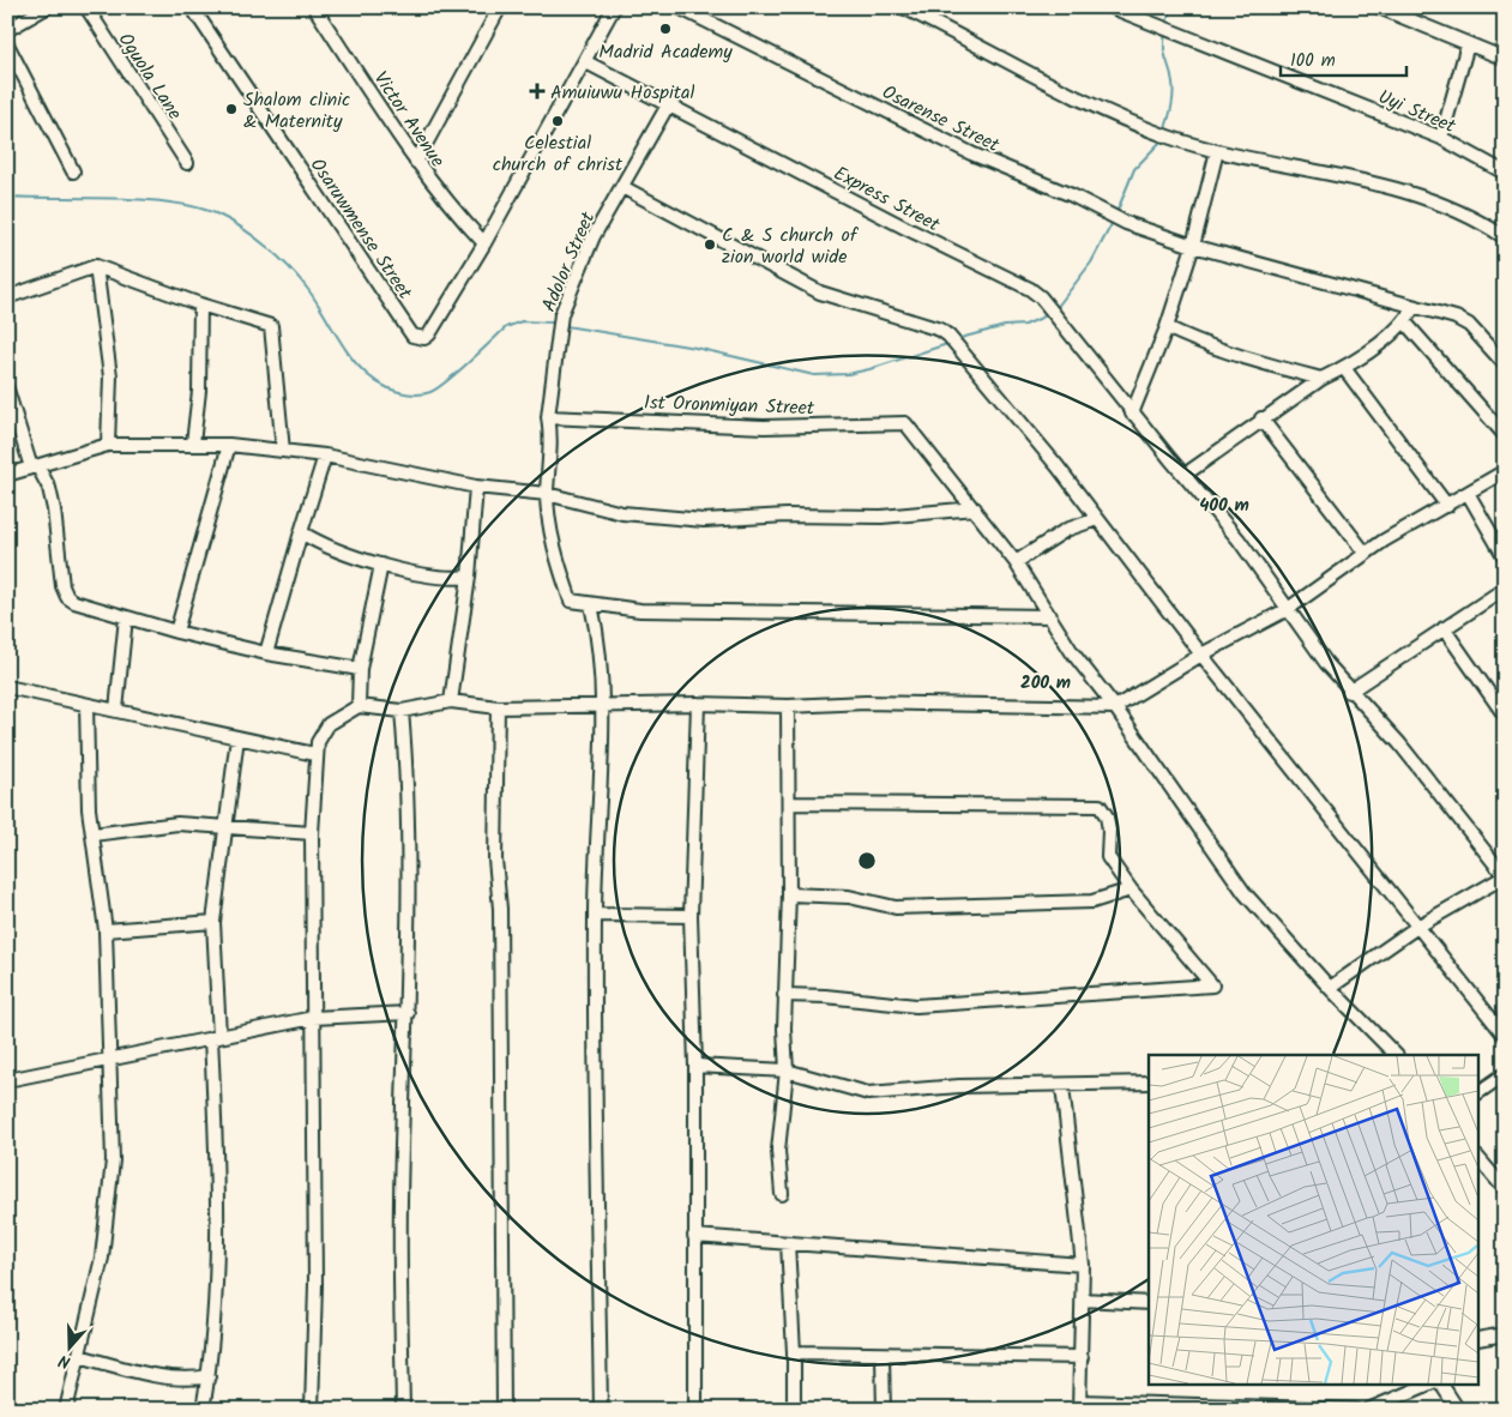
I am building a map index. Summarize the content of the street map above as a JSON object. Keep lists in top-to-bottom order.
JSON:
{
  "streets": {
    "street": [
      "Oguola Lane",
      "Uyi Street",
      "Osarense Street",
      "Victor Avenue",
      "Express Street",
      "Osaruwmense Street",
      "Adolor Street",
      "1st Oronmiyan Street"
    ]
  },
  "crossings": [
    ["Victor Avenue", "Osaruwmense Street"],
    ["Express Street", "Adolor Street"],
    ["Adolor Street", "1st Oronmiyan Street"]
  ],
  "places": {
    "other": [
      "Madrid Academy",
      "Shalom clinic & Maternity",
      "Celestial church of christ",
      "C & S church of zion world wide"
    ],
    "health": ["Amuiuwu Hospital"]
  },
  "scale_bar": "100 m",
  "north": "bottom",
  "rings": ["400 m", "200 m"]
}
